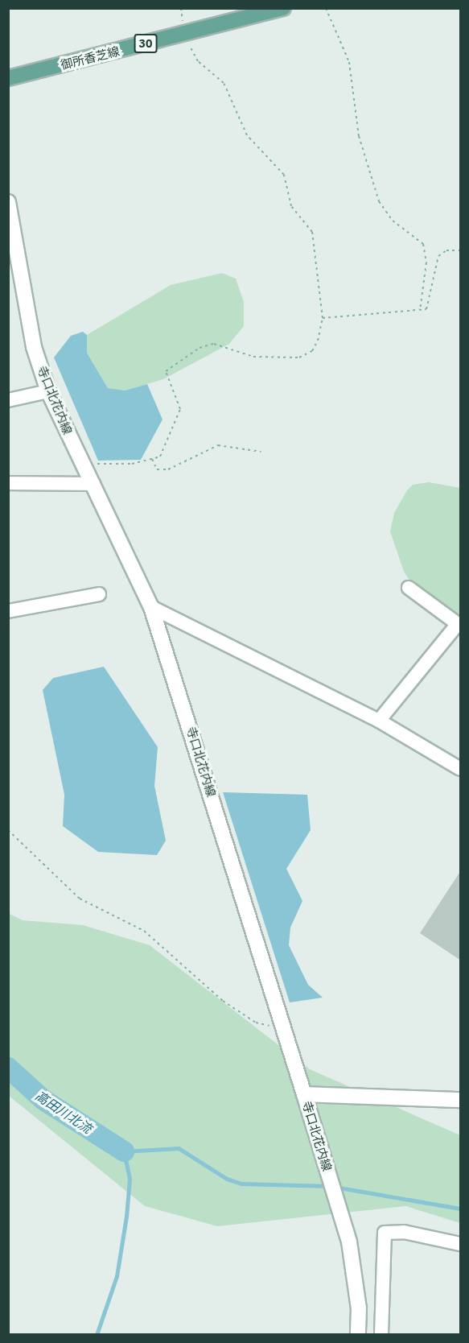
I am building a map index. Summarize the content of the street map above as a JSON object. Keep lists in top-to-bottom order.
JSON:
{
  "streets": {
    "main road": ["30", "御所香芝線", "寺口北花内線"]
  },
  "water": ["高田川北流"]
}
